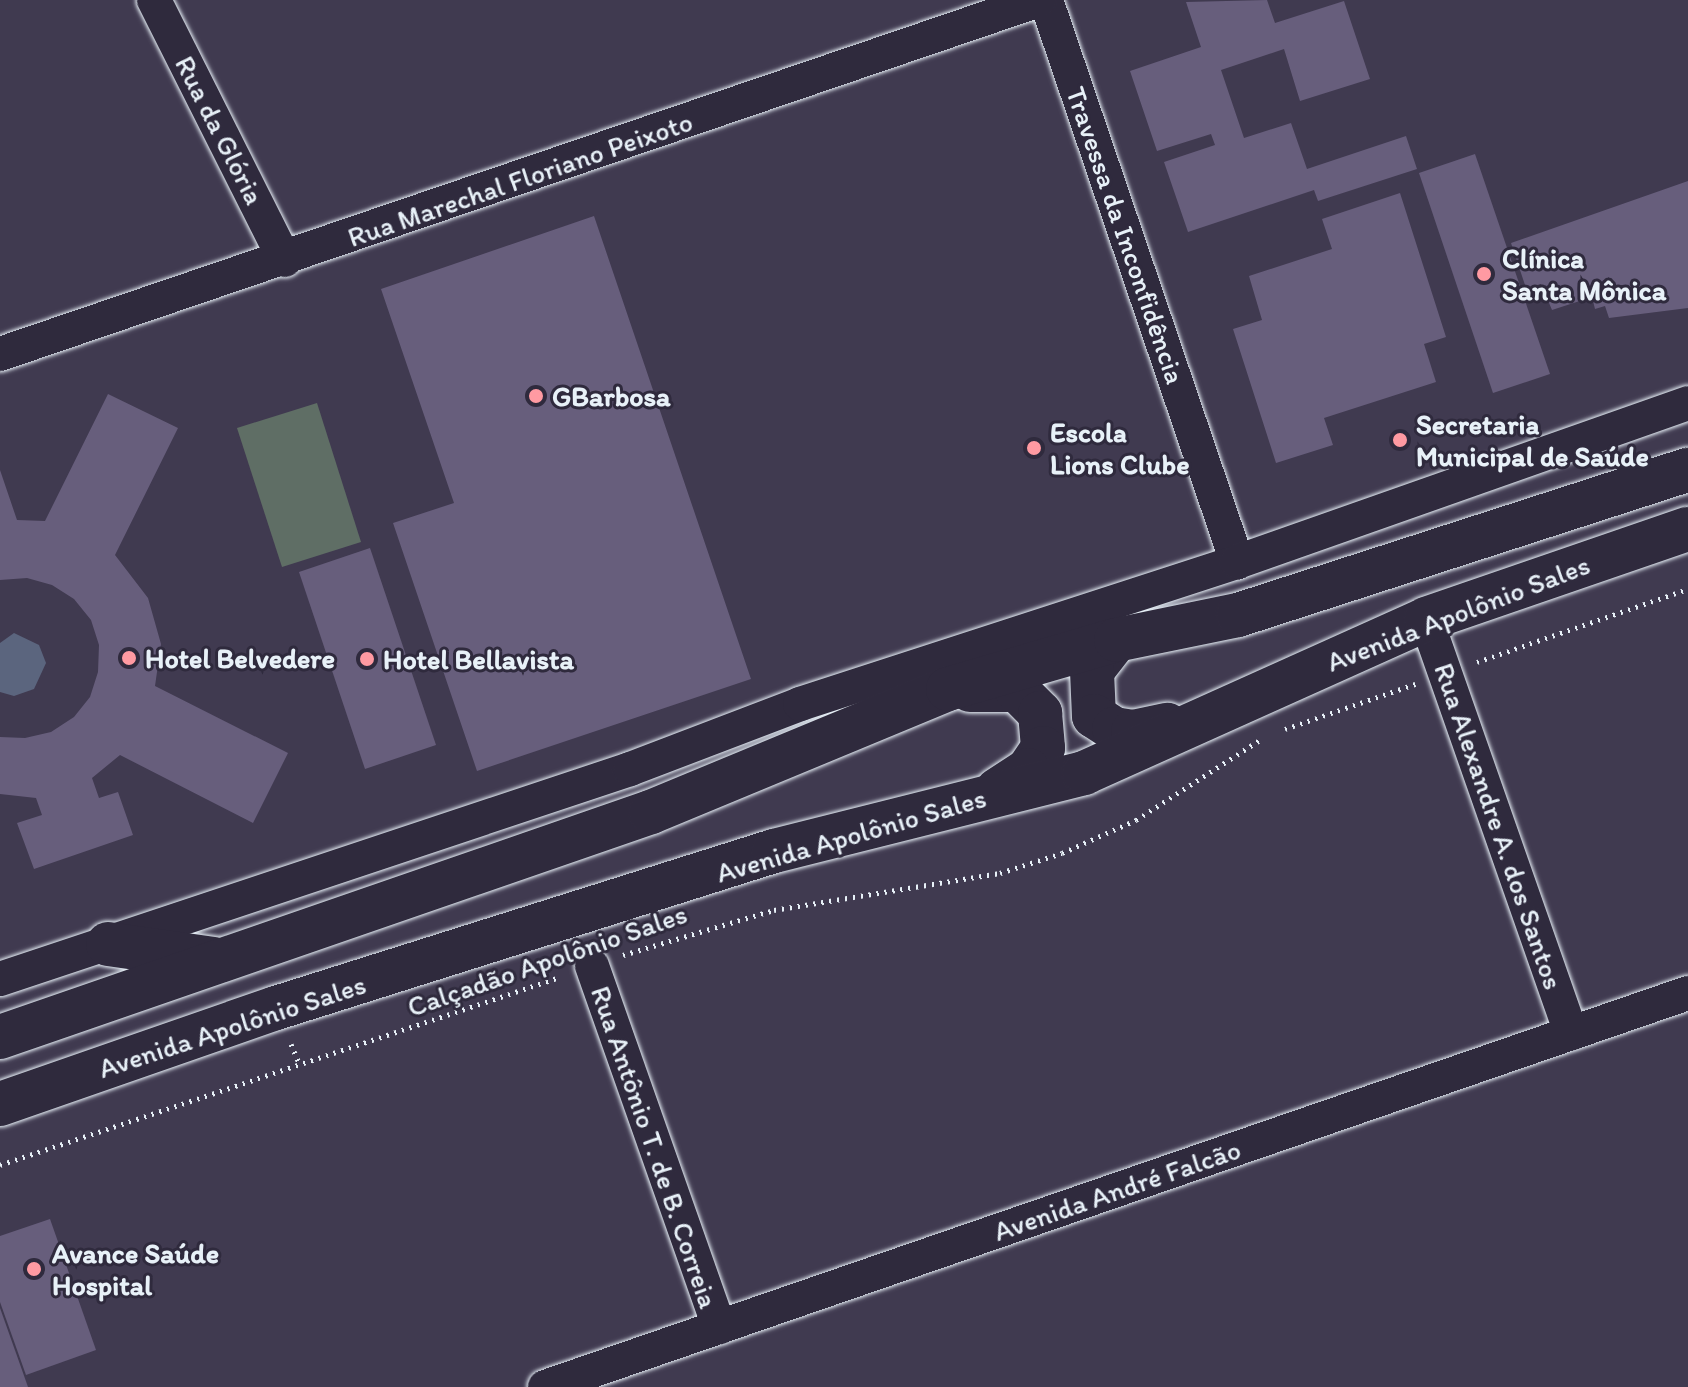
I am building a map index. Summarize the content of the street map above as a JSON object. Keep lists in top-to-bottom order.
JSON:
{
  "streets": {
    "street": [
      "Rua da Glória",
      "Rua Marechal Floriano Peixoto",
      "Travessa da Inconfidência",
      "Avenida Apolônio Sales",
      "Rua Alexandre A. dos Santos",
      "Rua Antônio T. de B. Correia",
      "Avenida André Falcão"
    ],
    "path": ["Calçadão Apolônio Sales"]
  },
  "crossings": [
    ["Rua da Glória", "Rua Marechal Floriano Peixoto"],
    ["Travessa da Inconfidência", "Avenida Apolônio Sales"],
    ["Avenida Apolônio Sales", "Rua Alexandre A. dos Santos"],
    ["Rua Alexandre A. dos Santos", "Avenida André Falcão"],
    ["Calçadão Apolônio Sales", "Rua Antônio T. de B. Correia"],
    ["Rua Antônio T. de B. Correia", "Avenida André Falcão"]
  ],
  "places": [
    "Clínica Santa Mônica",
    "GBarbosa",
    "Secretaria Municipal de Saúde",
    "Escola Lions Clube",
    "Hotel Belvedere",
    "Hotel Bellavista",
    "Avance Saúde Hospital"
  ]
}
